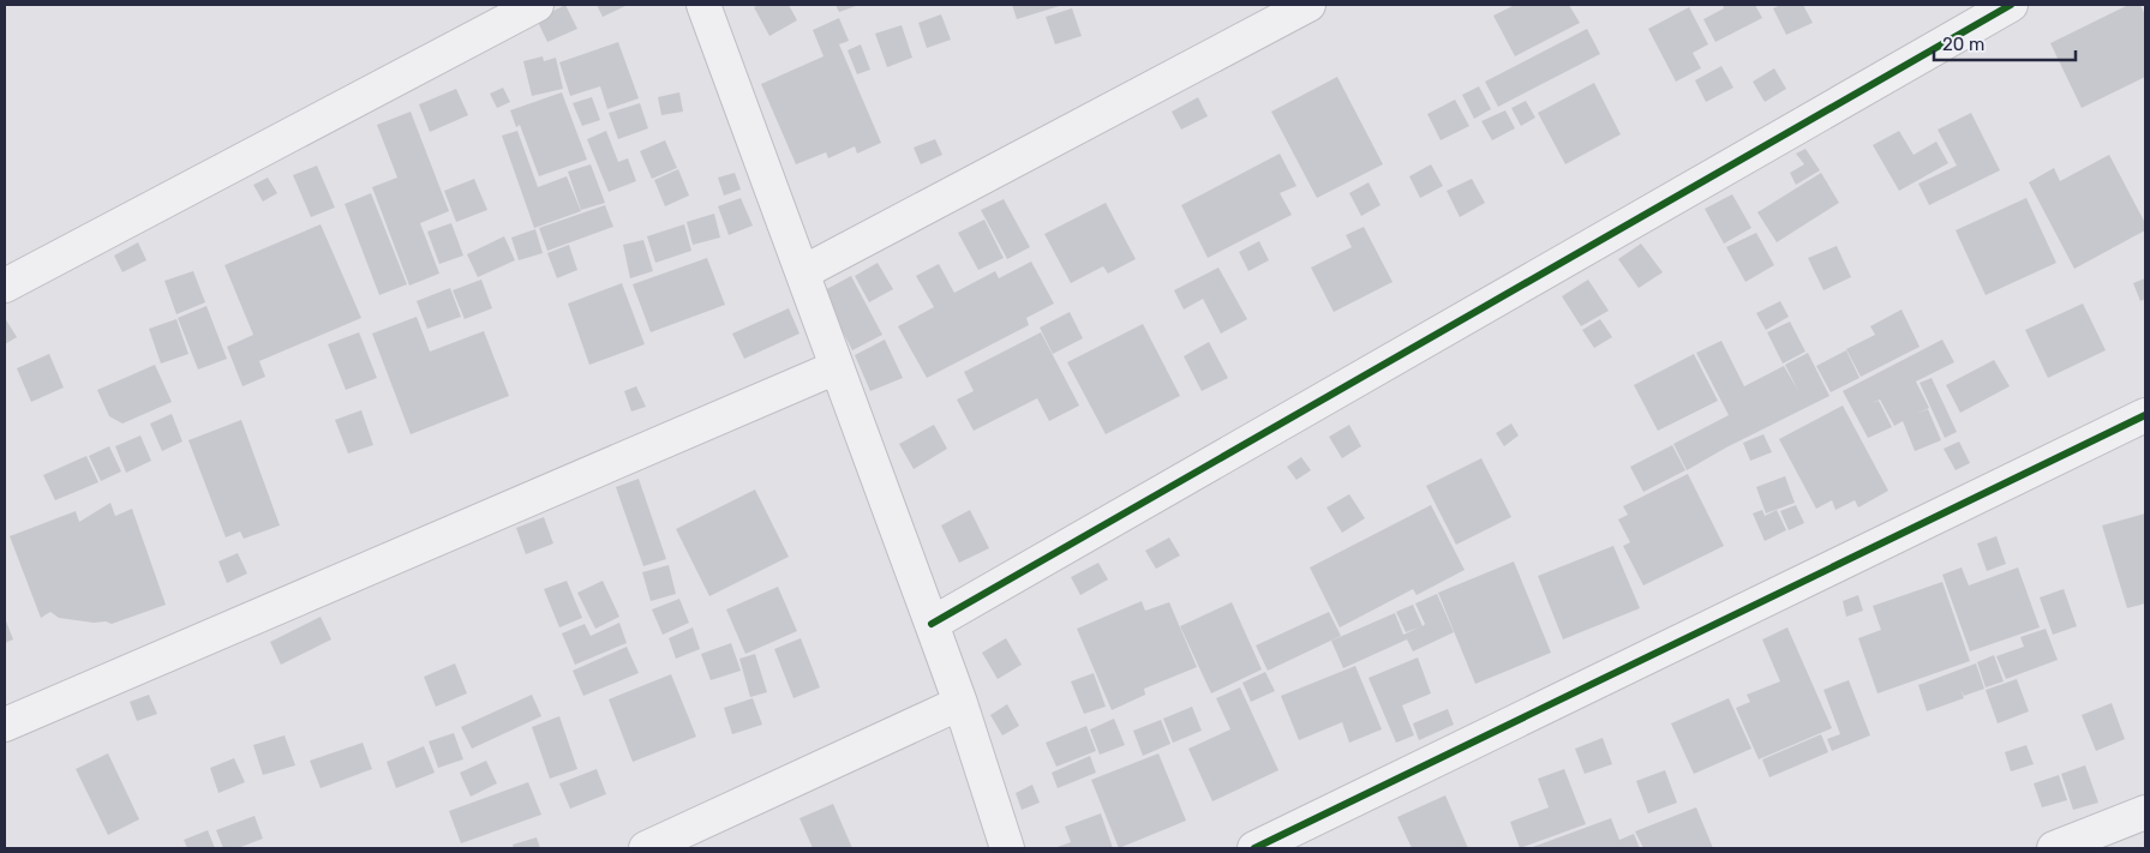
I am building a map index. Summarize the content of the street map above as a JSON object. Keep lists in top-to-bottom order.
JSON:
{
  "scale_bar": "20 m"
}
